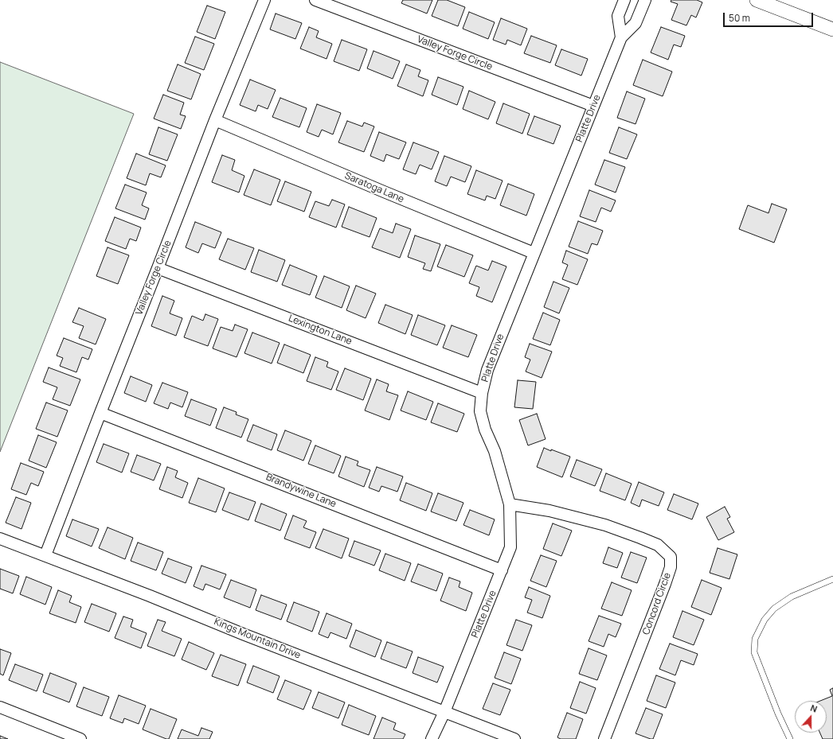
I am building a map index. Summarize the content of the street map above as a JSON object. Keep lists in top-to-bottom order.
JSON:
{
  "streets": {
    "street": [
      "Valley Forge Circle",
      "Platte Drive",
      "Saratoga Lane",
      "Lexington Lane",
      "Brandywine Lane",
      "Concord Circle",
      "Kings Mountain Drive"
    ]
  },
  "crossings": [
    ["Valley Forge Circle", "Platte Drive"],
    ["Valley Forge Circle", "Saratoga Lane"],
    ["Valley Forge Circle", "Lexington Lane"],
    ["Valley Forge Circle", "Brandywine Lane"],
    ["Valley Forge Circle", "Kings Mountain Drive"],
    ["Platte Drive", "Saratoga Lane"],
    ["Platte Drive", "Lexington Lane"],
    ["Platte Drive", "Brandywine Lane"],
    ["Platte Drive", "Concord Circle"],
    ["Platte Drive", "Kings Mountain Drive"]
  ],
  "scale_bar": "50 m",
  "north": "top"
}
